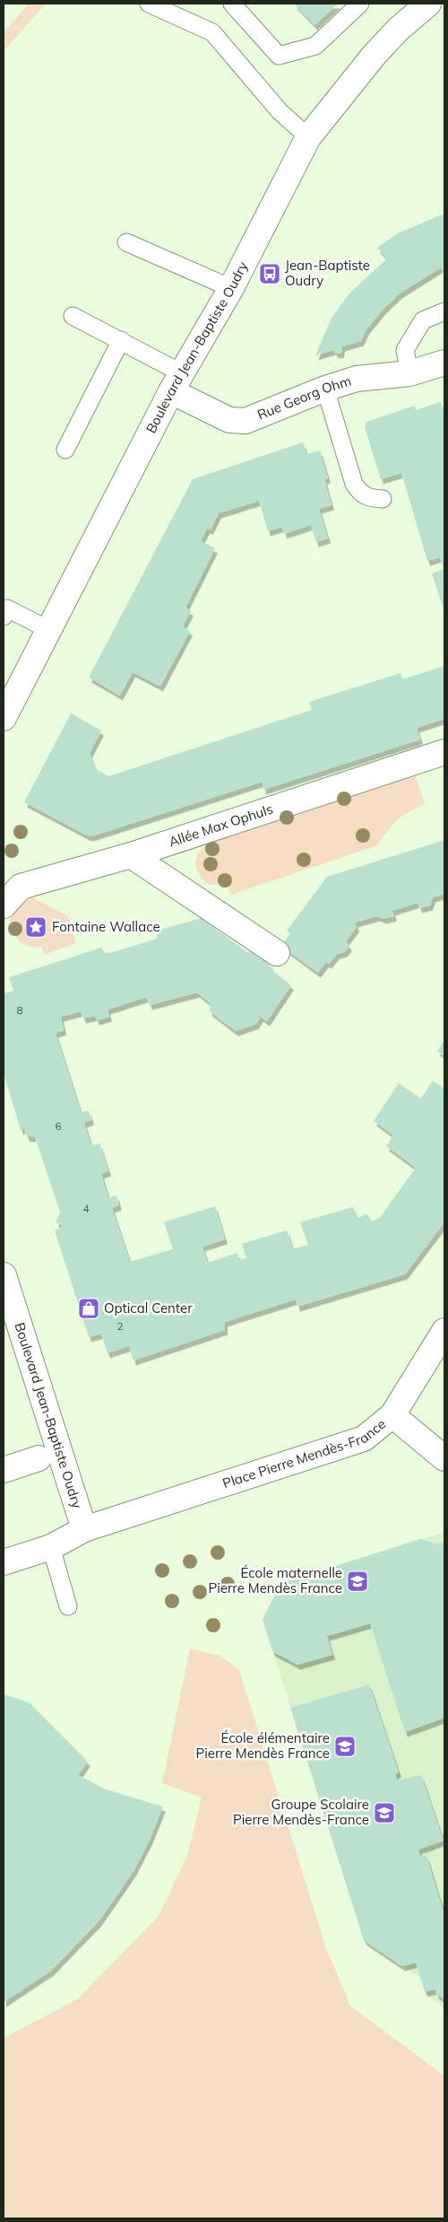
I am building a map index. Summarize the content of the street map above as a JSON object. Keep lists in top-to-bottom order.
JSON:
{
  "streets": {
    "street": [
      "Boulevard Jean-Baptiste Oudry",
      "Rue Georg Ohm",
      "Allée Max Ophuls",
      "Place Pierre Mendès-France"
    ]
  },
  "crossings": [
    ["Boulevard Jean-Baptiste Oudry", "Rue Georg Ohm"],
    ["Boulevard Jean-Baptiste Oudry", "Place Pierre Mendès-France"]
  ],
  "places": {
    "bus stop": ["Jean-Baptiste Oudry"],
    "place": ["Fontaine Wallace"],
    "shop": ["Optical Center"],
    "school or university": ["École maternelle Pierre Mendès France", "École élémentaire Pierre Mendès France", "Groupe Scolaire Pierre Mendès-France"]
  },
  "house_numbers": [
    "8",
    "6",
    "4",
    "2"
  ]
}
